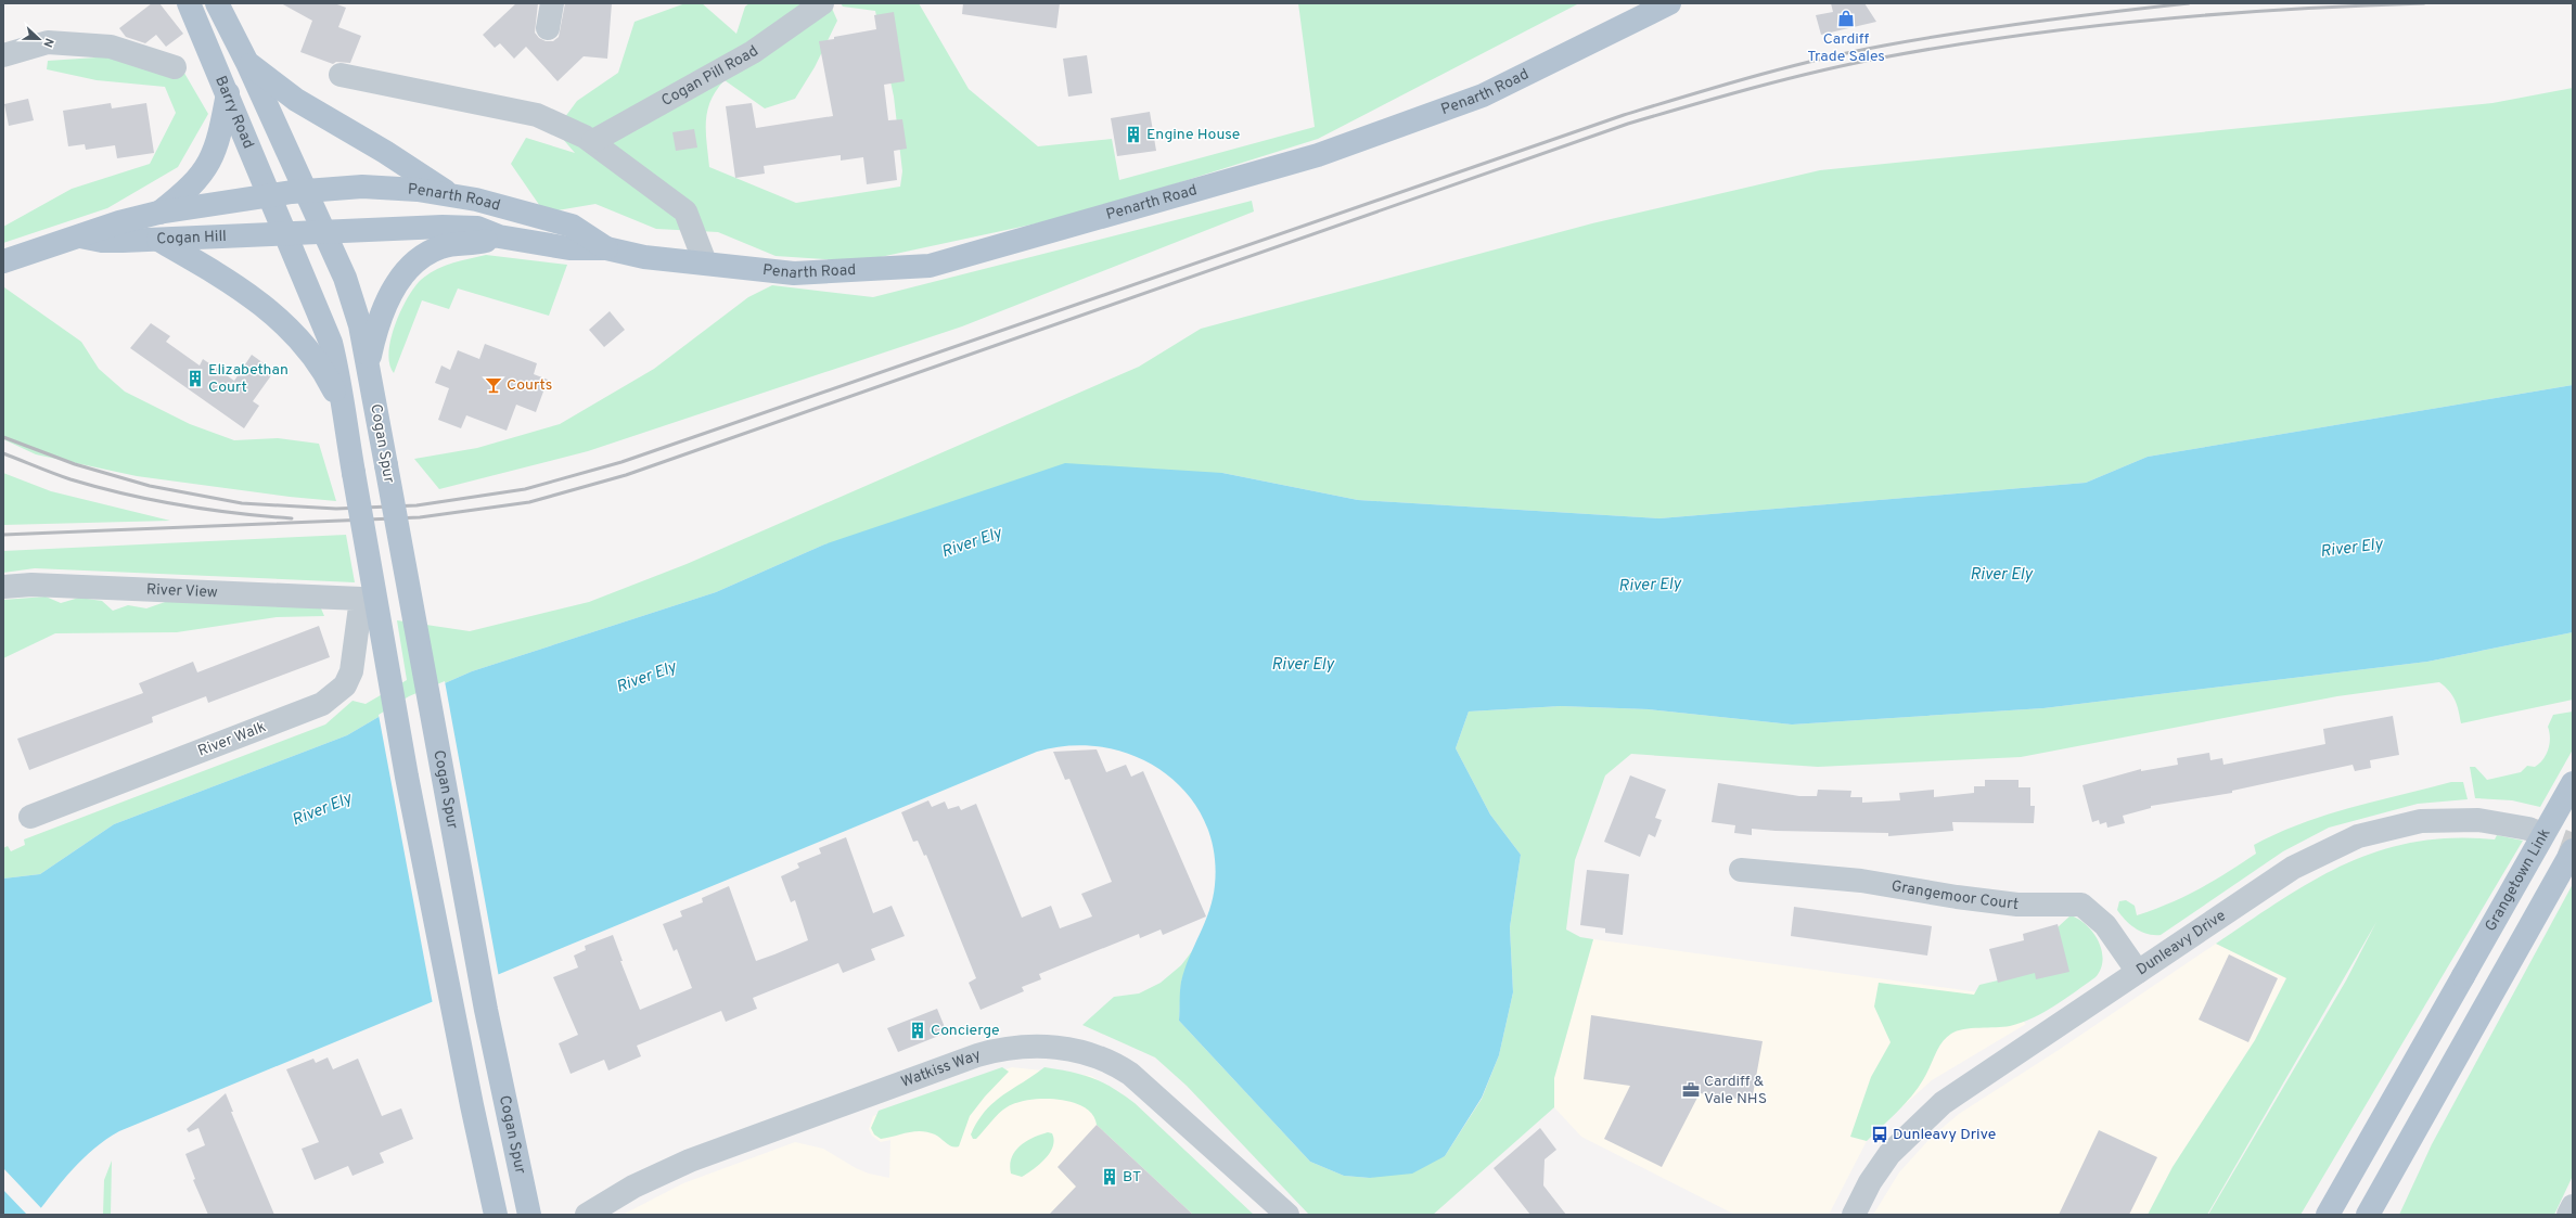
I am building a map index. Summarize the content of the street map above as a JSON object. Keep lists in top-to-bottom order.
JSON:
{
  "streets": {
    "main road": [
      "Penarth Road",
      "Barry Road",
      "Cogan Hill",
      "Cogan Spur",
      "Grangetown Link"
    ],
    "street": [
      "Cogan Pill Road",
      "River View",
      "River Walk",
      "Grangemoor Court",
      "Dunleavy Drive",
      "Watkiss Way"
    ]
  },
  "crossings": [
    ["Penarth Road", "Barry Road"],
    ["Penarth Road", "Cogan Hill"],
    ["Penarth Road", "Cogan Spur"],
    ["Barry Road", "Cogan Hill"],
    ["Barry Road", "Cogan Spur"],
    ["Cogan Hill", "Cogan Spur"],
    ["River View", "River Walk"],
    ["Grangemoor Court", "Dunleavy Drive"]
  ],
  "water": ["River Ely"],
  "places": {
    "shop": ["Cardiff Trade Sales"],
    "building": [
      "Engine House",
      "Elizabethan Court",
      "Concierge",
      "BT"
    ],
    "bar": ["Courts"],
    "office": ["Cardiff & Vale NHS"],
    "bus stop": ["Dunleavy Drive"]
  },
  "north": "right"
}
